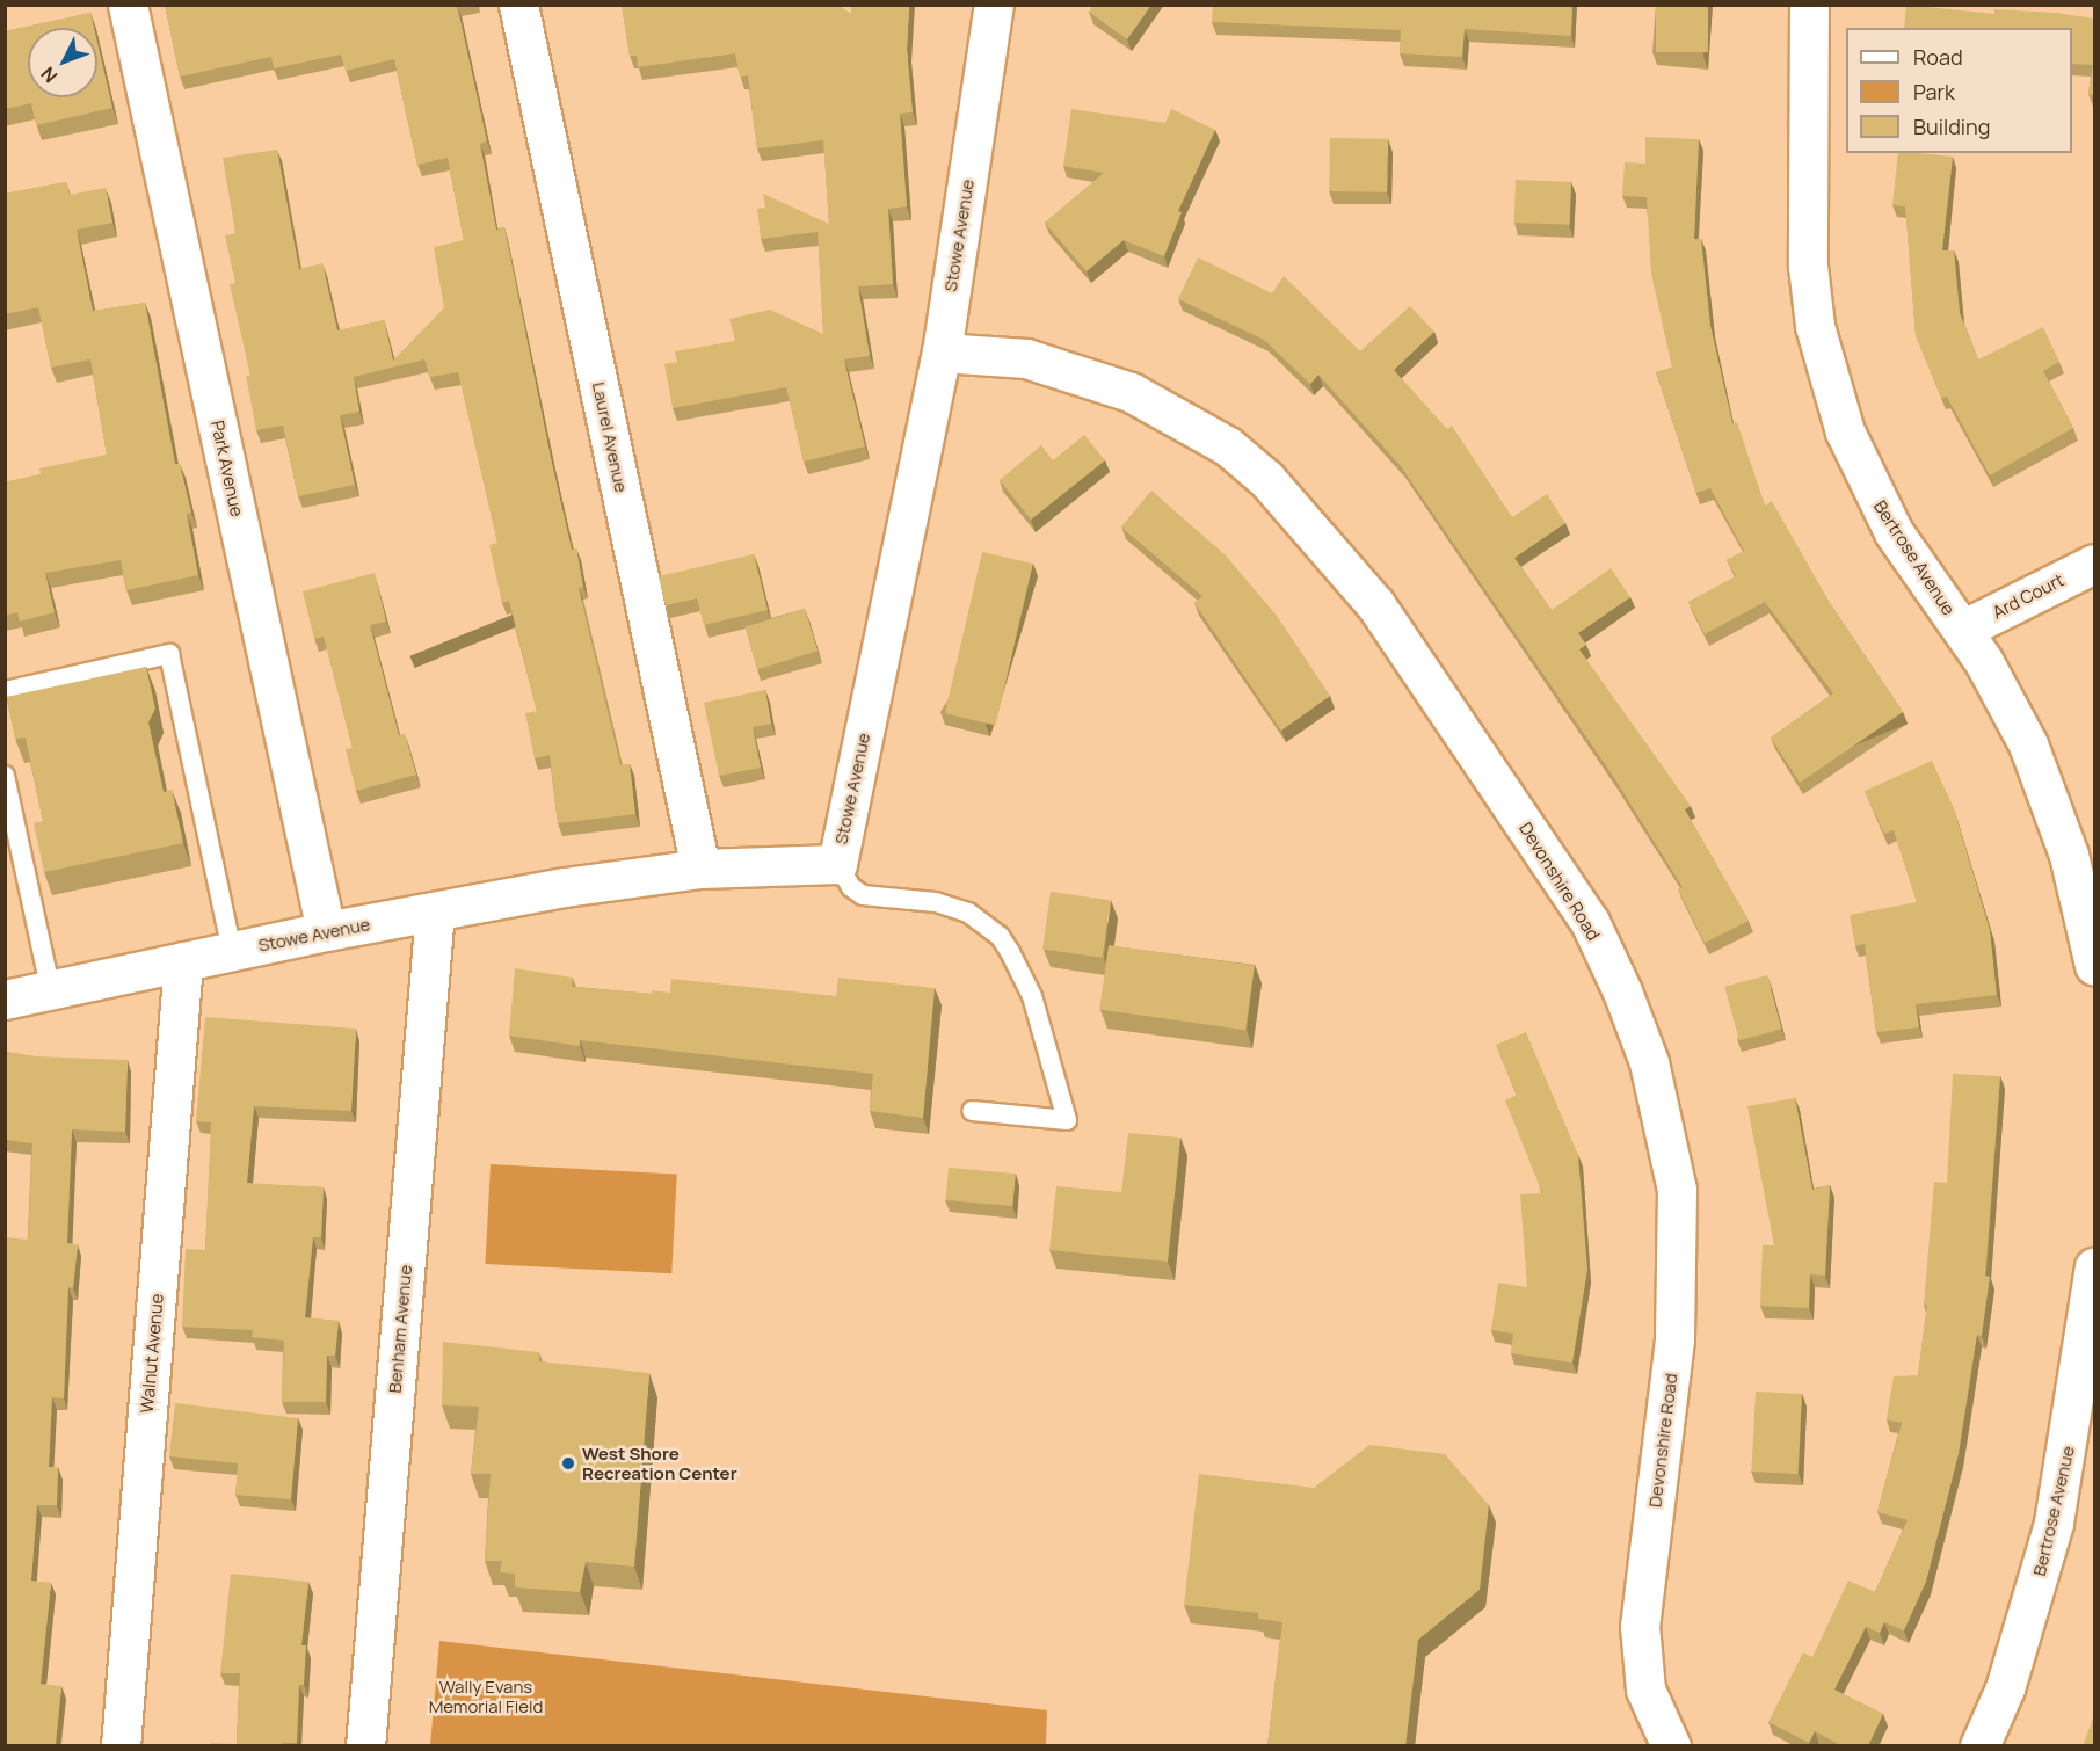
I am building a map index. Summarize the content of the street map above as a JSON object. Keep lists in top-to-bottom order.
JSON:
{
  "streets": {
    "street": [
      "Stowe Avenue",
      "Laurel Avenue",
      "Park Avenue",
      "Bertrose Avenue",
      "Ard Court",
      "Devonshire Road",
      "Benham Avenue",
      "Walnut Avenue"
    ]
  },
  "crossings": [
    ["Stowe Avenue", "Laurel Avenue"],
    ["Stowe Avenue", "Park Avenue"],
    ["Stowe Avenue", "Devonshire Road"],
    ["Stowe Avenue", "Benham Avenue"],
    ["Stowe Avenue", "Walnut Avenue"],
    ["Bertrose Avenue", "Ard Court"]
  ],
  "parks": ["Wally Evans Memorial Field"],
  "places": ["West Shore Recreation Center"],
  "legend": ["Road", "Park", "Building"],
  "north": "bottom left"
}
